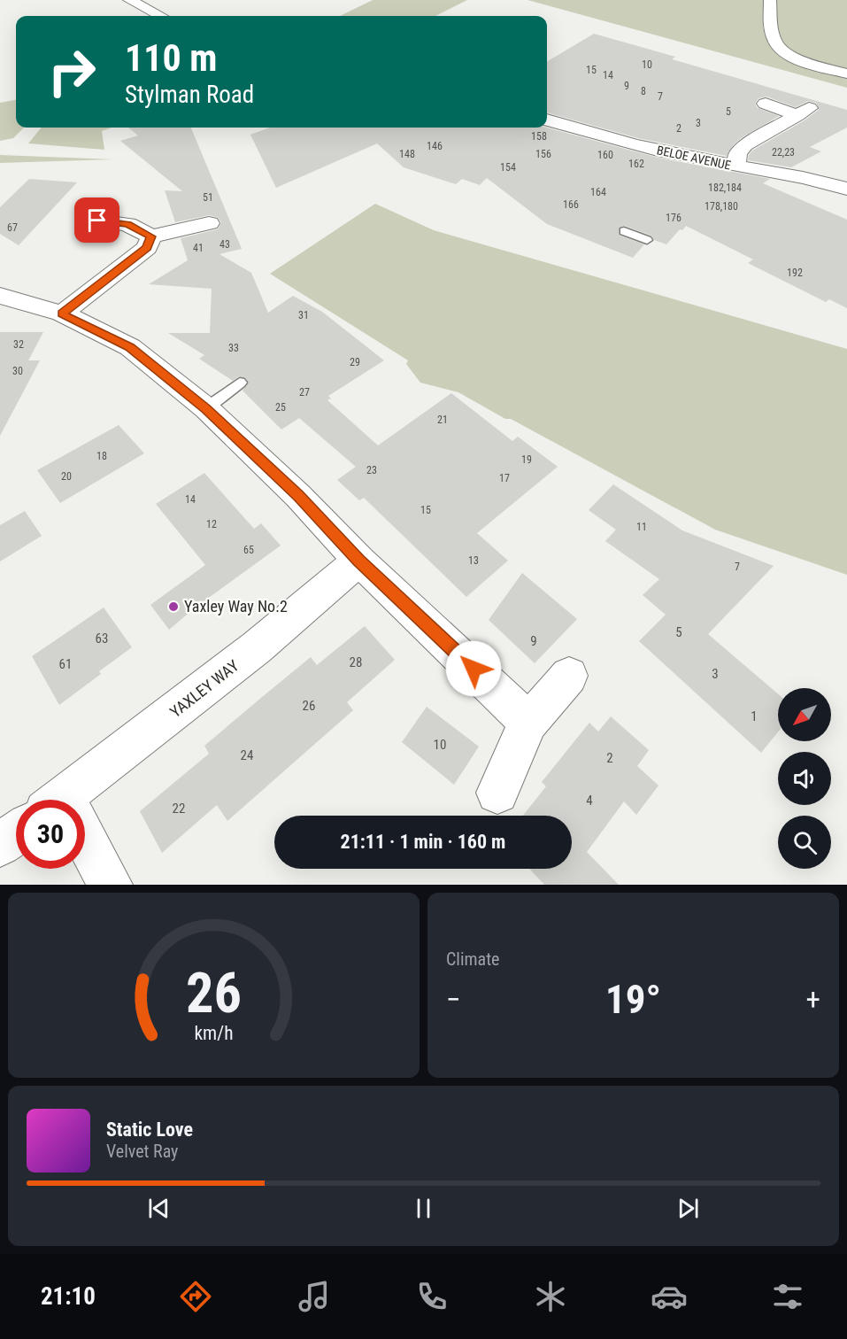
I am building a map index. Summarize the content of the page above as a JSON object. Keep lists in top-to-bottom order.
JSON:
{
  "streets": {
    "street": ["BELOE AVENUE", "YAXLEY WAY"]
  },
  "places": ["Yaxley Way No.2"],
  "house_numbers": [
    "10",
    "15",
    "14",
    "9",
    "8",
    "7",
    "5",
    "3",
    "2",
    "158",
    "146",
    "22,23",
    "148",
    "156",
    "160",
    "162",
    "154",
    "182,184",
    "164",
    "51",
    "166",
    "178,180",
    "176",
    "67",
    "43",
    "41",
    "192",
    "31",
    "32",
    "33",
    "29",
    "30",
    "27",
    "25",
    "21",
    "18",
    "19",
    "23",
    "20",
    "17",
    "14",
    "15",
    "12",
    "11",
    "65",
    "13",
    "7",
    "5",
    "63",
    "9",
    "28",
    "61",
    "3",
    "26",
    "1",
    "10",
    "24",
    "2",
    "4",
    "22"
  ],
  "north": "bottom left",
  "page": {
    "turn": ["110 m", "Stylman Road"],
    "limit": "30",
    "trip": "21:11 · 1 min · 160 m",
    "tile": "Climate",
    "heat": ["−", "19°", "+"],
    "song": ["Static Love", "Velvet Ray"],
    "tabs": "21:10",
    "gauge": ["26", "km/h"]
  }
}
